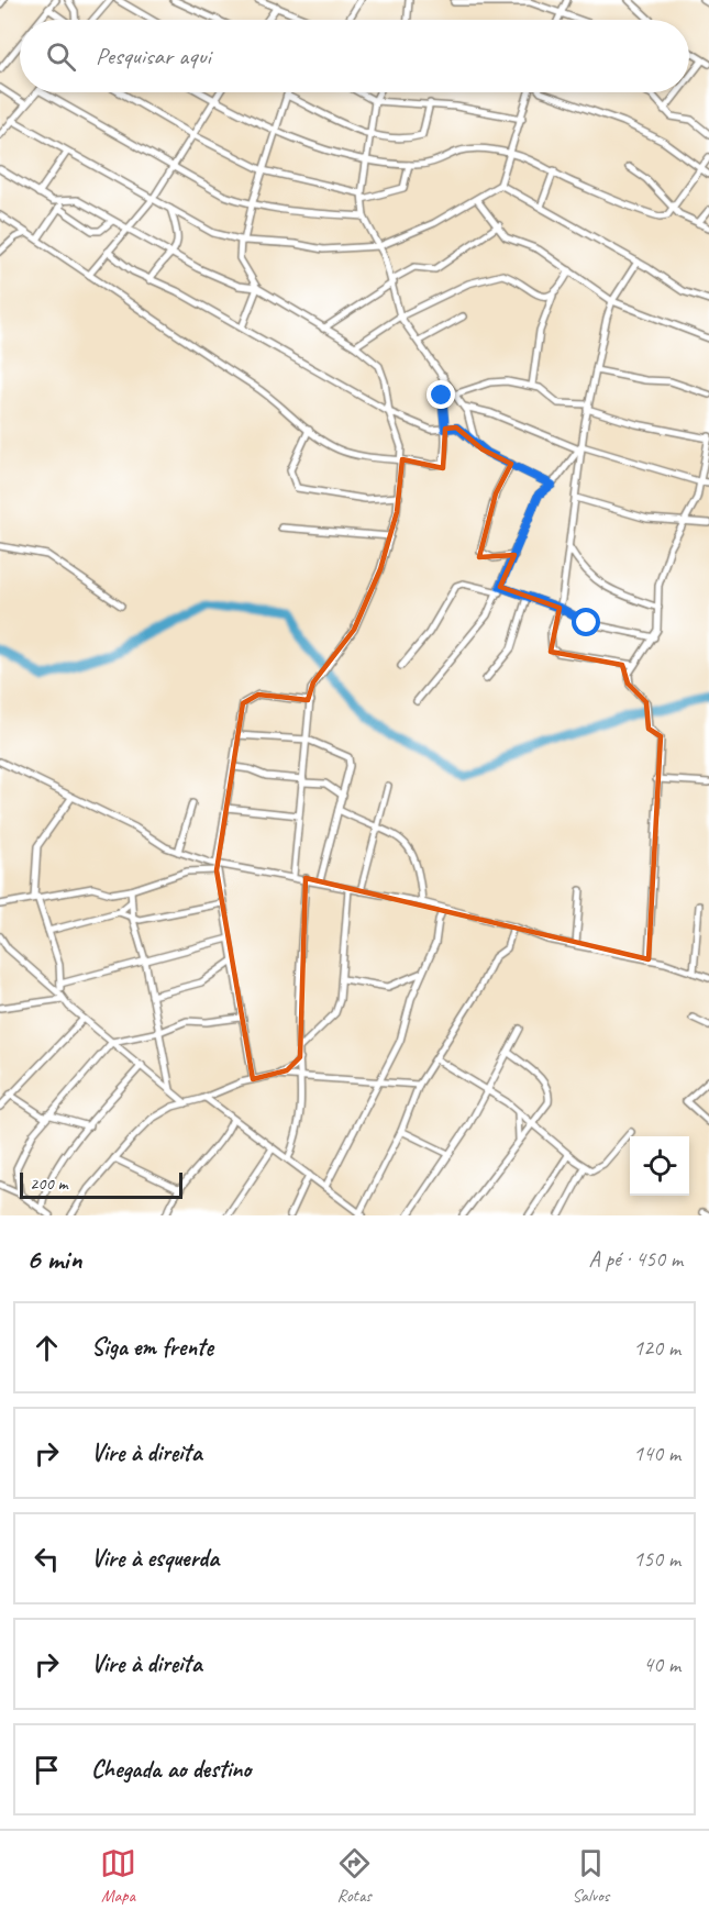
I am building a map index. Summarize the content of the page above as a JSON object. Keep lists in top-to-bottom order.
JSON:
{
  "scale_bar": "200 m",
  "page": {
    "search": "Pesquisar aqui",
    "scale": "200 m",
    "heading": ["6 min", "A pé · 450 m"],
    "list": [
      ["Siga em frente", "120 m"],
      ["Vire à direita", "140 m"],
      ["Vire à esquerda", "150 m"],
      ["Vire à direita", "40 m"],
      "Chegada ao destino"
    ],
    "nav": ["Mapa", "Rotas", "Salvos"]
  }
}
